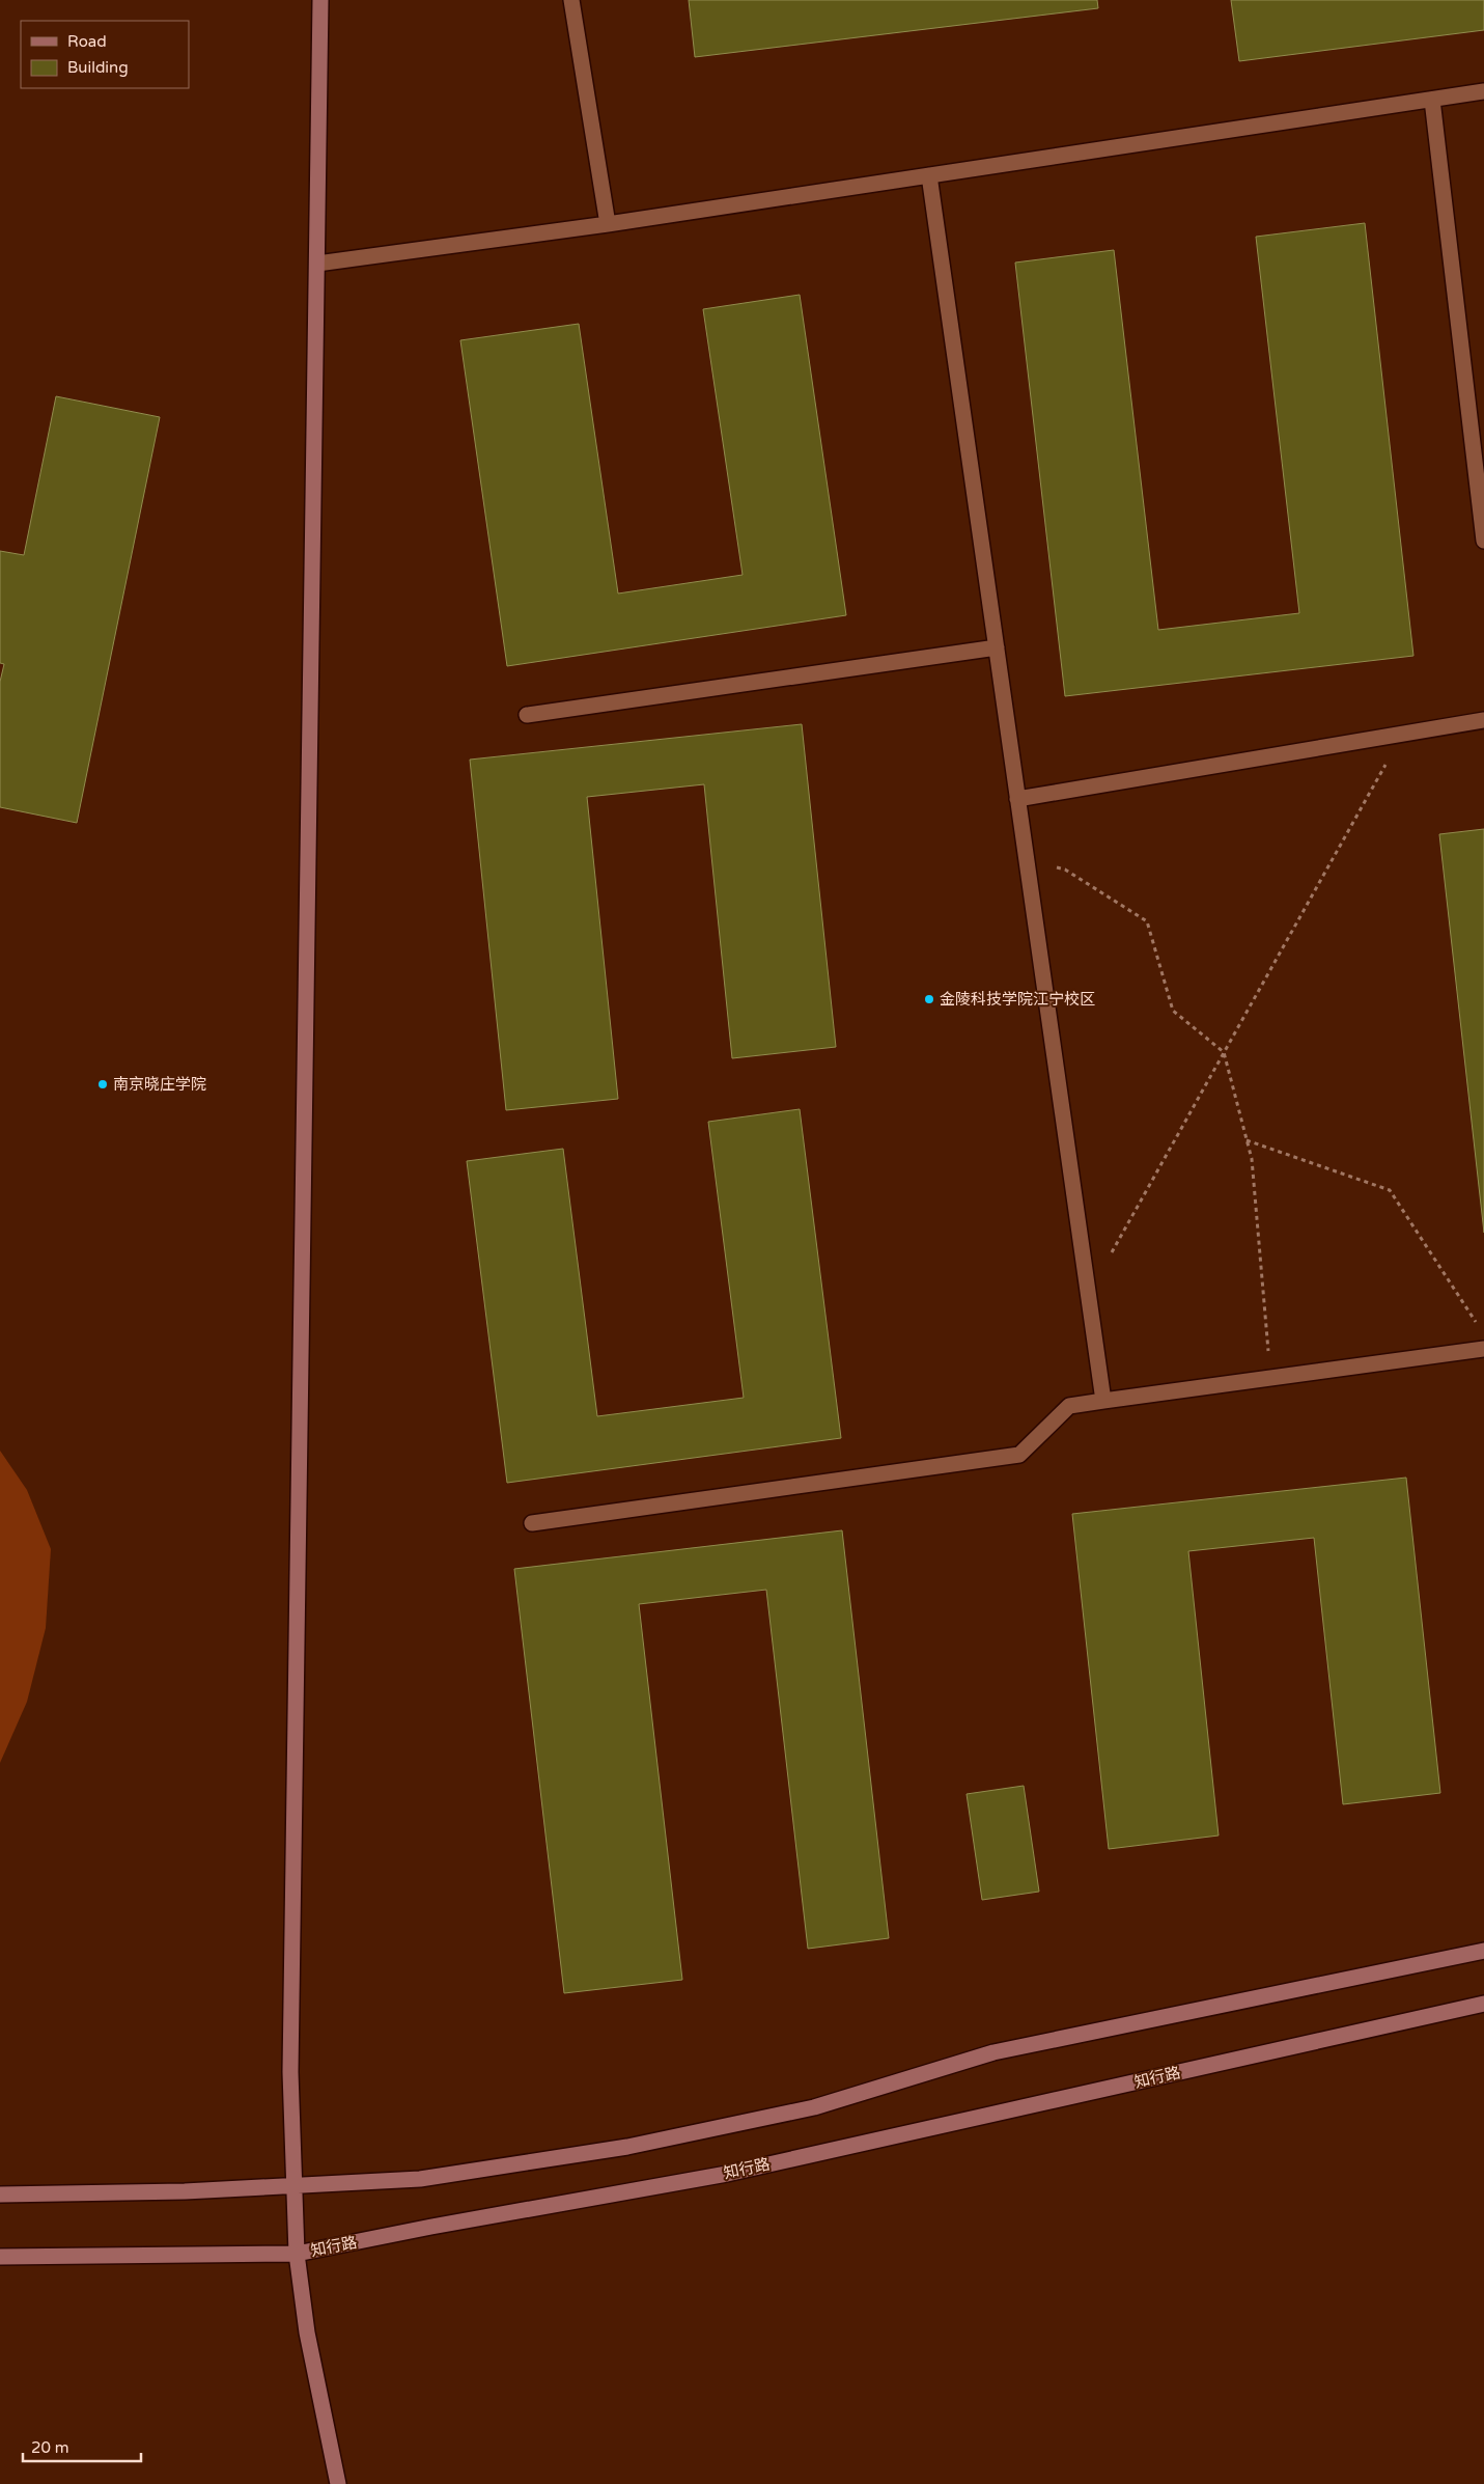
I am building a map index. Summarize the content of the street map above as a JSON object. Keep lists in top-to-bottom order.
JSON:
{
  "streets": {
    "street": ["知行路"]
  },
  "places": ["金陵科技学院江宁校区", "南京晓庄学院"],
  "legend": ["Road", "Building"],
  "scale_bar": "20 m"
}
